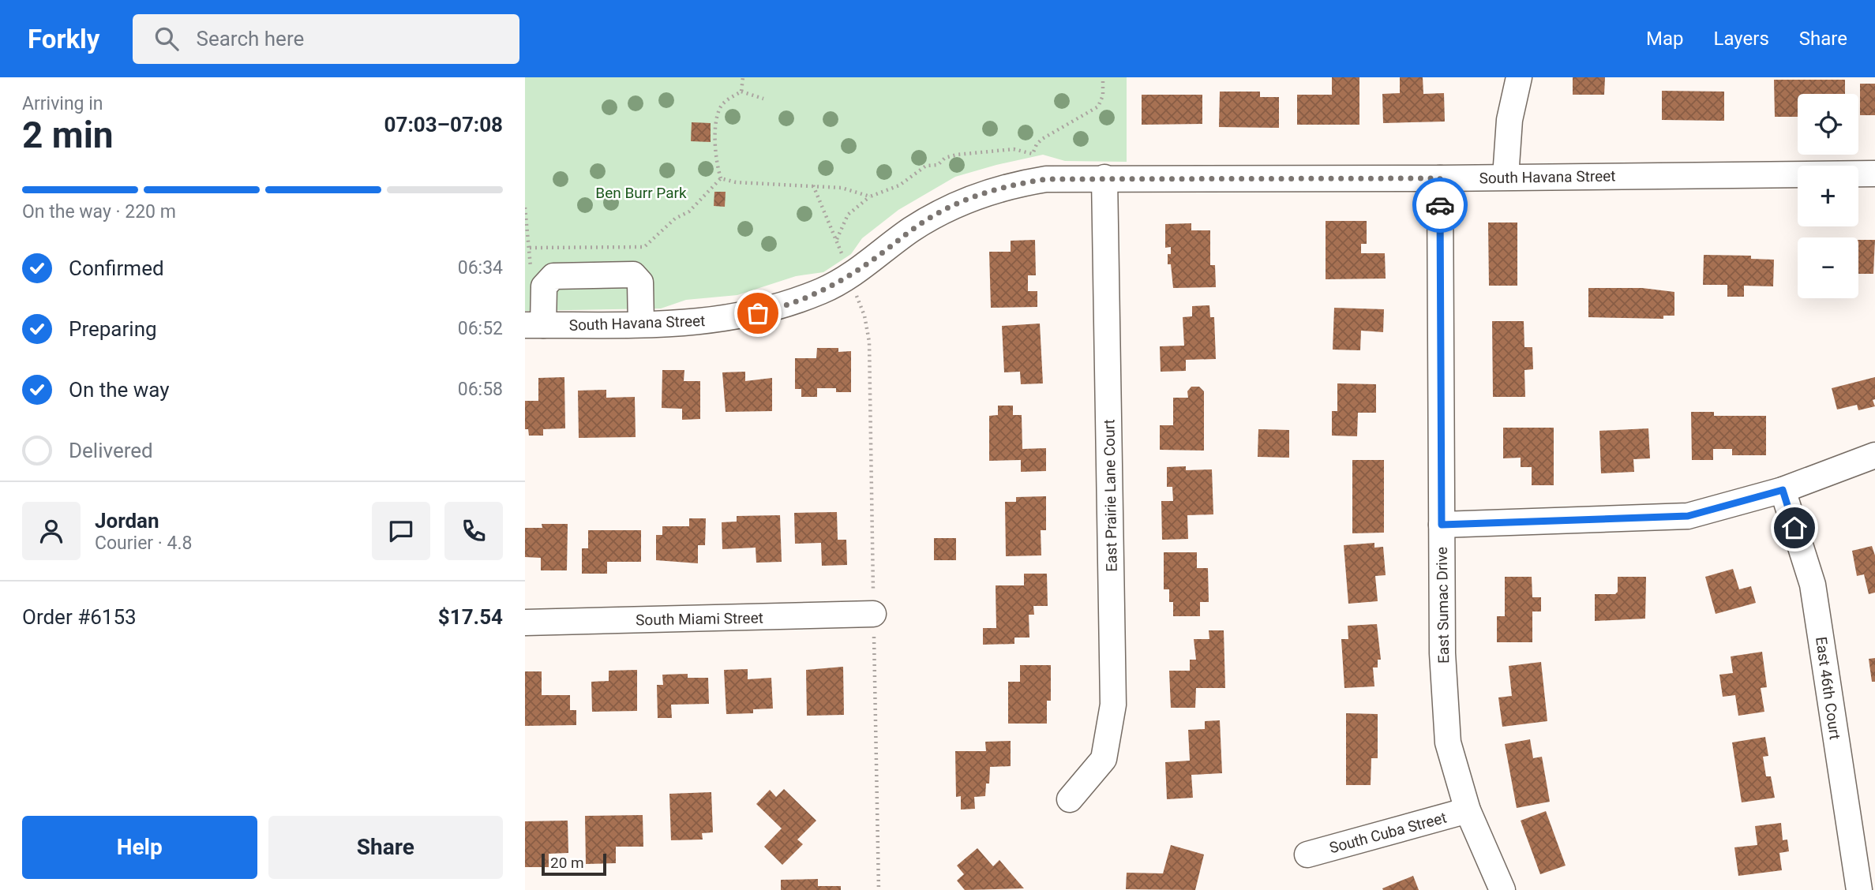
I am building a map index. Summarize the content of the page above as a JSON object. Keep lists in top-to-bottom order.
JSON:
{
  "streets": {
    "street": [
      "South Havana Street",
      "East Prairie Lane Court",
      "East Sumac Drive",
      "South Miami Street",
      "East 46th Court",
      "South Cuba Street"
    ]
  },
  "crossings": [
    ["South Havana Street", "East Prairie Lane Court"],
    ["South Havana Street", "East Sumac Drive"],
    ["East Sumac Drive", "South Cuba Street"]
  ],
  "parks": ["Ben Burr Park"],
  "scale_bar": "20 m",
  "page": {
    "header": "Forkly",
    "search": "Search here",
    "nav": ["Map", "Layers", "Share"],
    "heading": ["2 min", "Arriving in", "07:03–07:08"],
    "panel": [
      "Jordan",
      "Courier · 4.8",
      "Order #6153",
      "$17.54"
    ],
    "map_buttons": ["+", "−"],
    "bar": "On the way · 220 m",
    "list": [
      ["Confirmed", "06:34"],
      ["Preparing", "06:52"],
      ["On the way", "06:58"],
      "Delivered"
    ],
    "buttons": ["Help", "Share"],
    "scale": "20 m"
  }
}
